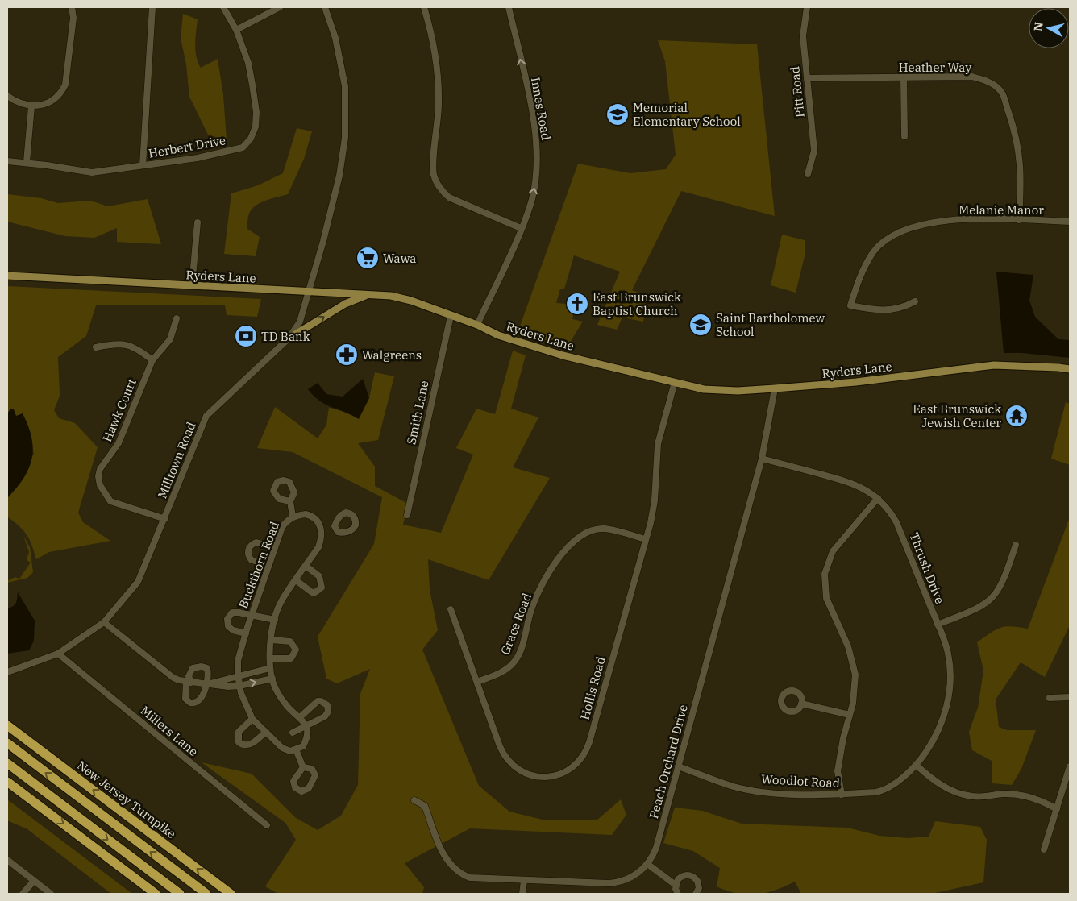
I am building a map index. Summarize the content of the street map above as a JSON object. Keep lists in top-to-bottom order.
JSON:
{
  "streets": {
    "highway": ["New Jersey Turnpike"],
    "main road": ["Ryders Lane"],
    "street": [
      "Heather Way",
      "Pitt Road",
      "Innes Road",
      "Herbert Drive",
      "Melanie Manor",
      "Hawk Court",
      "Smith Lane",
      "Milltown Road",
      "Buckthorn Road",
      "Thrush Drive",
      "Grace Road",
      "Hollis Road",
      "Millers Lane",
      "Peach Orchard Drive",
      "Woodlot Road"
    ]
  },
  "crossings": [
    ["Heather Way", "Pitt Road"],
    ["Heather Way", "Melanie Manor"],
    ["Innes Road", "Ryders Lane"],
    ["Ryders Lane", "Smith Lane"],
    ["Ryders Lane", "Milltown Road"],
    ["Ryders Lane", "Hollis Road"],
    ["Ryders Lane", "Peach Orchard Drive"],
    ["Hawk Court", "Milltown Road"],
    ["Milltown Road", "Millers Lane"],
    ["Thrush Drive", "Peach Orchard Drive"],
    ["Thrush Drive", "Woodlot Road"],
    ["Grace Road", "Hollis Road"],
    ["Peach Orchard Drive", "Woodlot Road"]
  ],
  "one_way": ["Innes Road"],
  "places": {
    "school or university": ["Memorial Elementary School", "Saint Bartholomew School"],
    "supermarket": ["Wawa"],
    "church": ["East Brunswick Baptist Church"],
    "bank": ["TD Bank"],
    "pharmacy": ["Walgreens"],
    "temple": ["East Brunswick Jewish Center"]
  },
  "north": "left"
}
